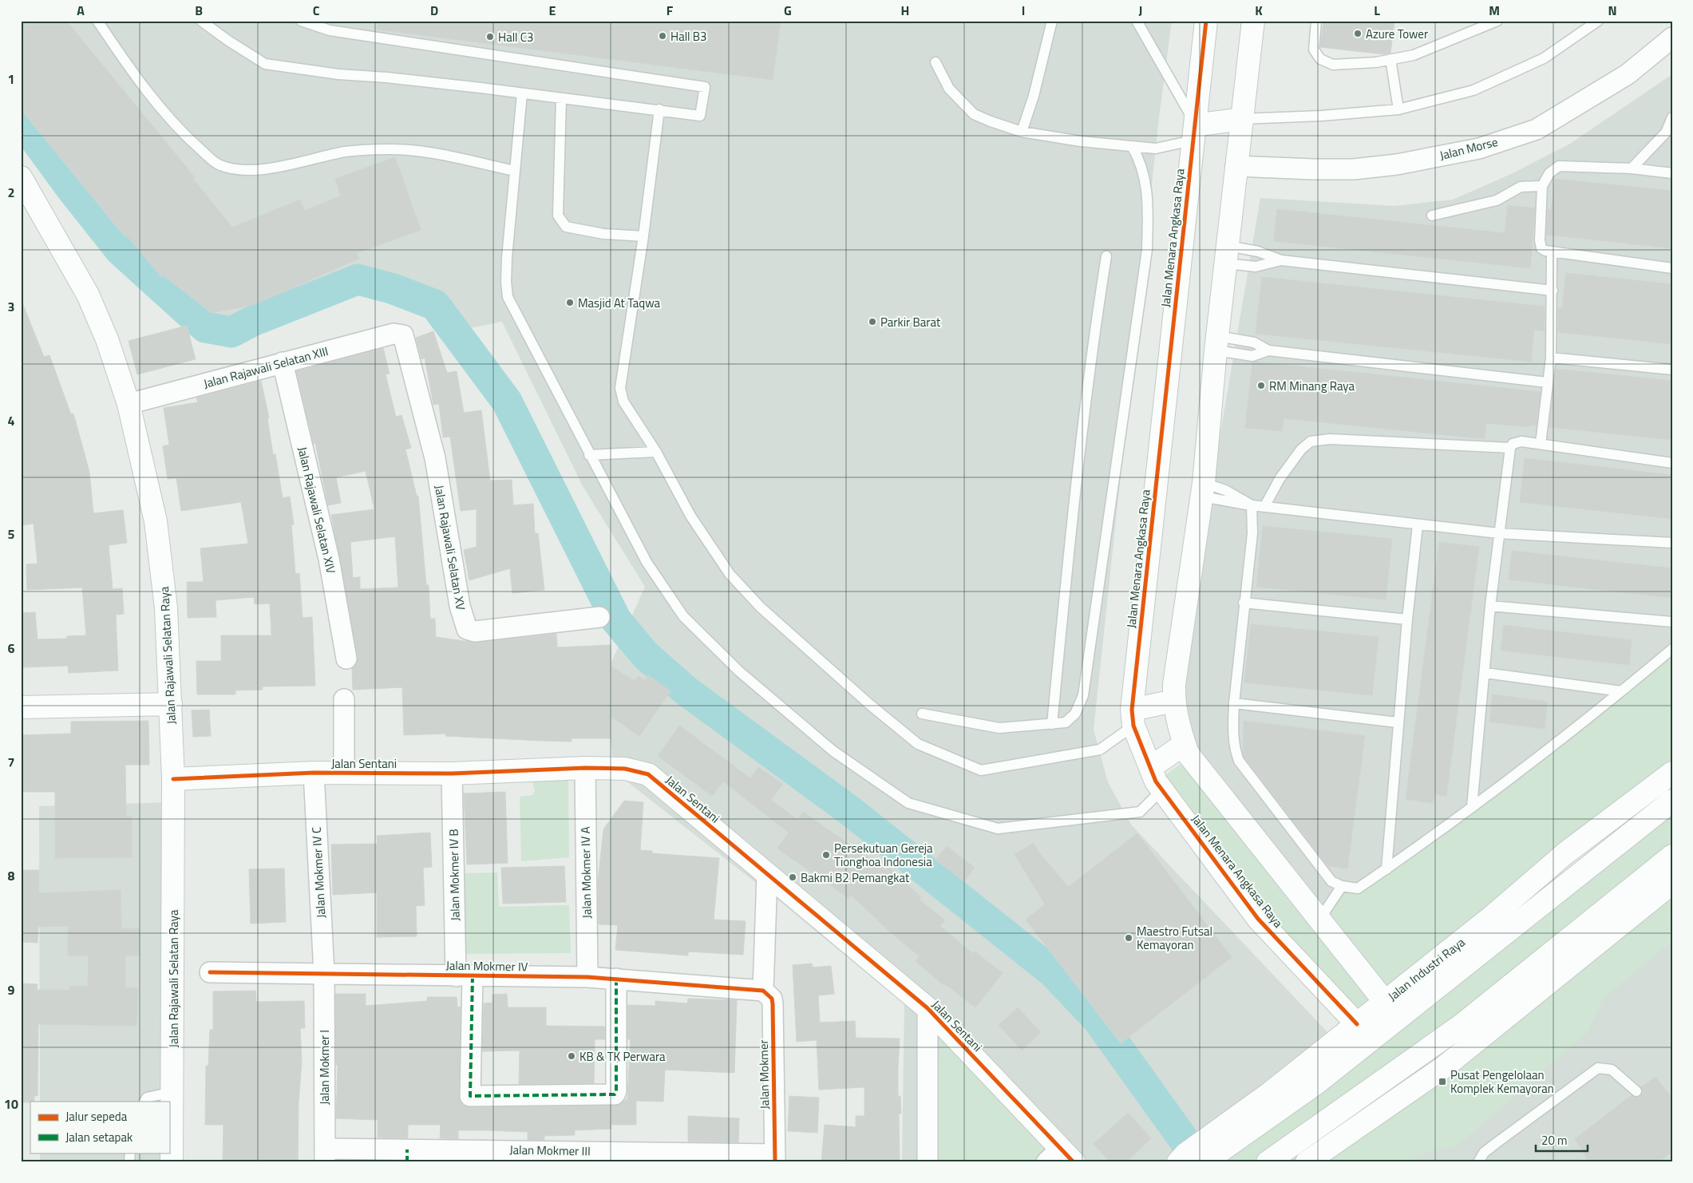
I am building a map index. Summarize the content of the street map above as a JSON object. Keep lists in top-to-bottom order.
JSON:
{
  "streets": {
    "street": [
      "Jalan Morse",
      "Jalan Menara Angkasa Raya",
      "Jalan Rajawali Selatan XIII",
      "Jalan Rajawali Selatan XIV",
      "Jalan Rajawali Selatan XV",
      "Jalan Rajawali Selatan Raya",
      "Jalan Sentani",
      "Jalan Mokmer IV C",
      "Jalan Mokmer IV A",
      "Jalan Mokmer IV B",
      "Jalan Mokmer IV",
      "Jalan Industri Raya",
      "Jalan Mokmer I",
      "Jalan Mokmer",
      "Jalan Mokmer III"
    ]
  },
  "crossings": [
    ["Jalan Menara Angkasa Raya", "Jalan Industri Raya"],
    ["Jalan Rajawali Selatan XIII", "Jalan Rajawali Selatan XIV"],
    ["Jalan Rajawali Selatan XIII", "Jalan Rajawali Selatan XV"],
    ["Jalan Rajawali Selatan XIII", "Jalan Rajawali Selatan Raya"],
    ["Jalan Rajawali Selatan Raya", "Jalan Sentani"],
    ["Jalan Sentani", "Jalan Mokmer IV C"],
    ["Jalan Sentani", "Jalan Mokmer IV A"],
    ["Jalan Sentani", "Jalan Mokmer IV B"],
    ["Jalan Mokmer IV C", "Jalan Mokmer IV"],
    ["Jalan Mokmer IV C", "Jalan Mokmer I"],
    ["Jalan Mokmer IV A", "Jalan Mokmer IV"],
    ["Jalan Mokmer IV B", "Jalan Mokmer IV"],
    ["Jalan Mokmer IV", "Jalan Mokmer I"],
    ["Jalan Mokmer IV", "Jalan Mokmer"],
    ["Jalan Mokmer I", "Jalan Mokmer III"],
    ["Jalan Mokmer", "Jalan Mokmer III"]
  ],
  "places": {
    "other": [
      "Azure Tower",
      "Hall B3",
      "Hall C3",
      "Masjid At Taqwa",
      "Parkir Barat",
      "RM Minang Raya",
      "Persekutuan Gereja Tionghoa Indonesia",
      "Bakmi B2 Pemangkat",
      "Maestro Futsal Kemayoran",
      "KB & TK Perwara"
    ],
    "transit": ["Pusat Pengelolaan Komplek Kemayoran"]
  },
  "legend": ["Jalur sepeda", "Jalan setapak"],
  "scale_bar": "20 m",
  "grid": {
    "columns": [
      "A",
      "B",
      "C",
      "D",
      "E",
      "F",
      "G",
      "H",
      "I",
      "J",
      "K",
      "L",
      "M",
      "N"
    ],
    "rows": [
      "1",
      "2",
      "3",
      "4",
      "5",
      "6",
      "7",
      "8",
      "9",
      "10"
    ]
  }
}
